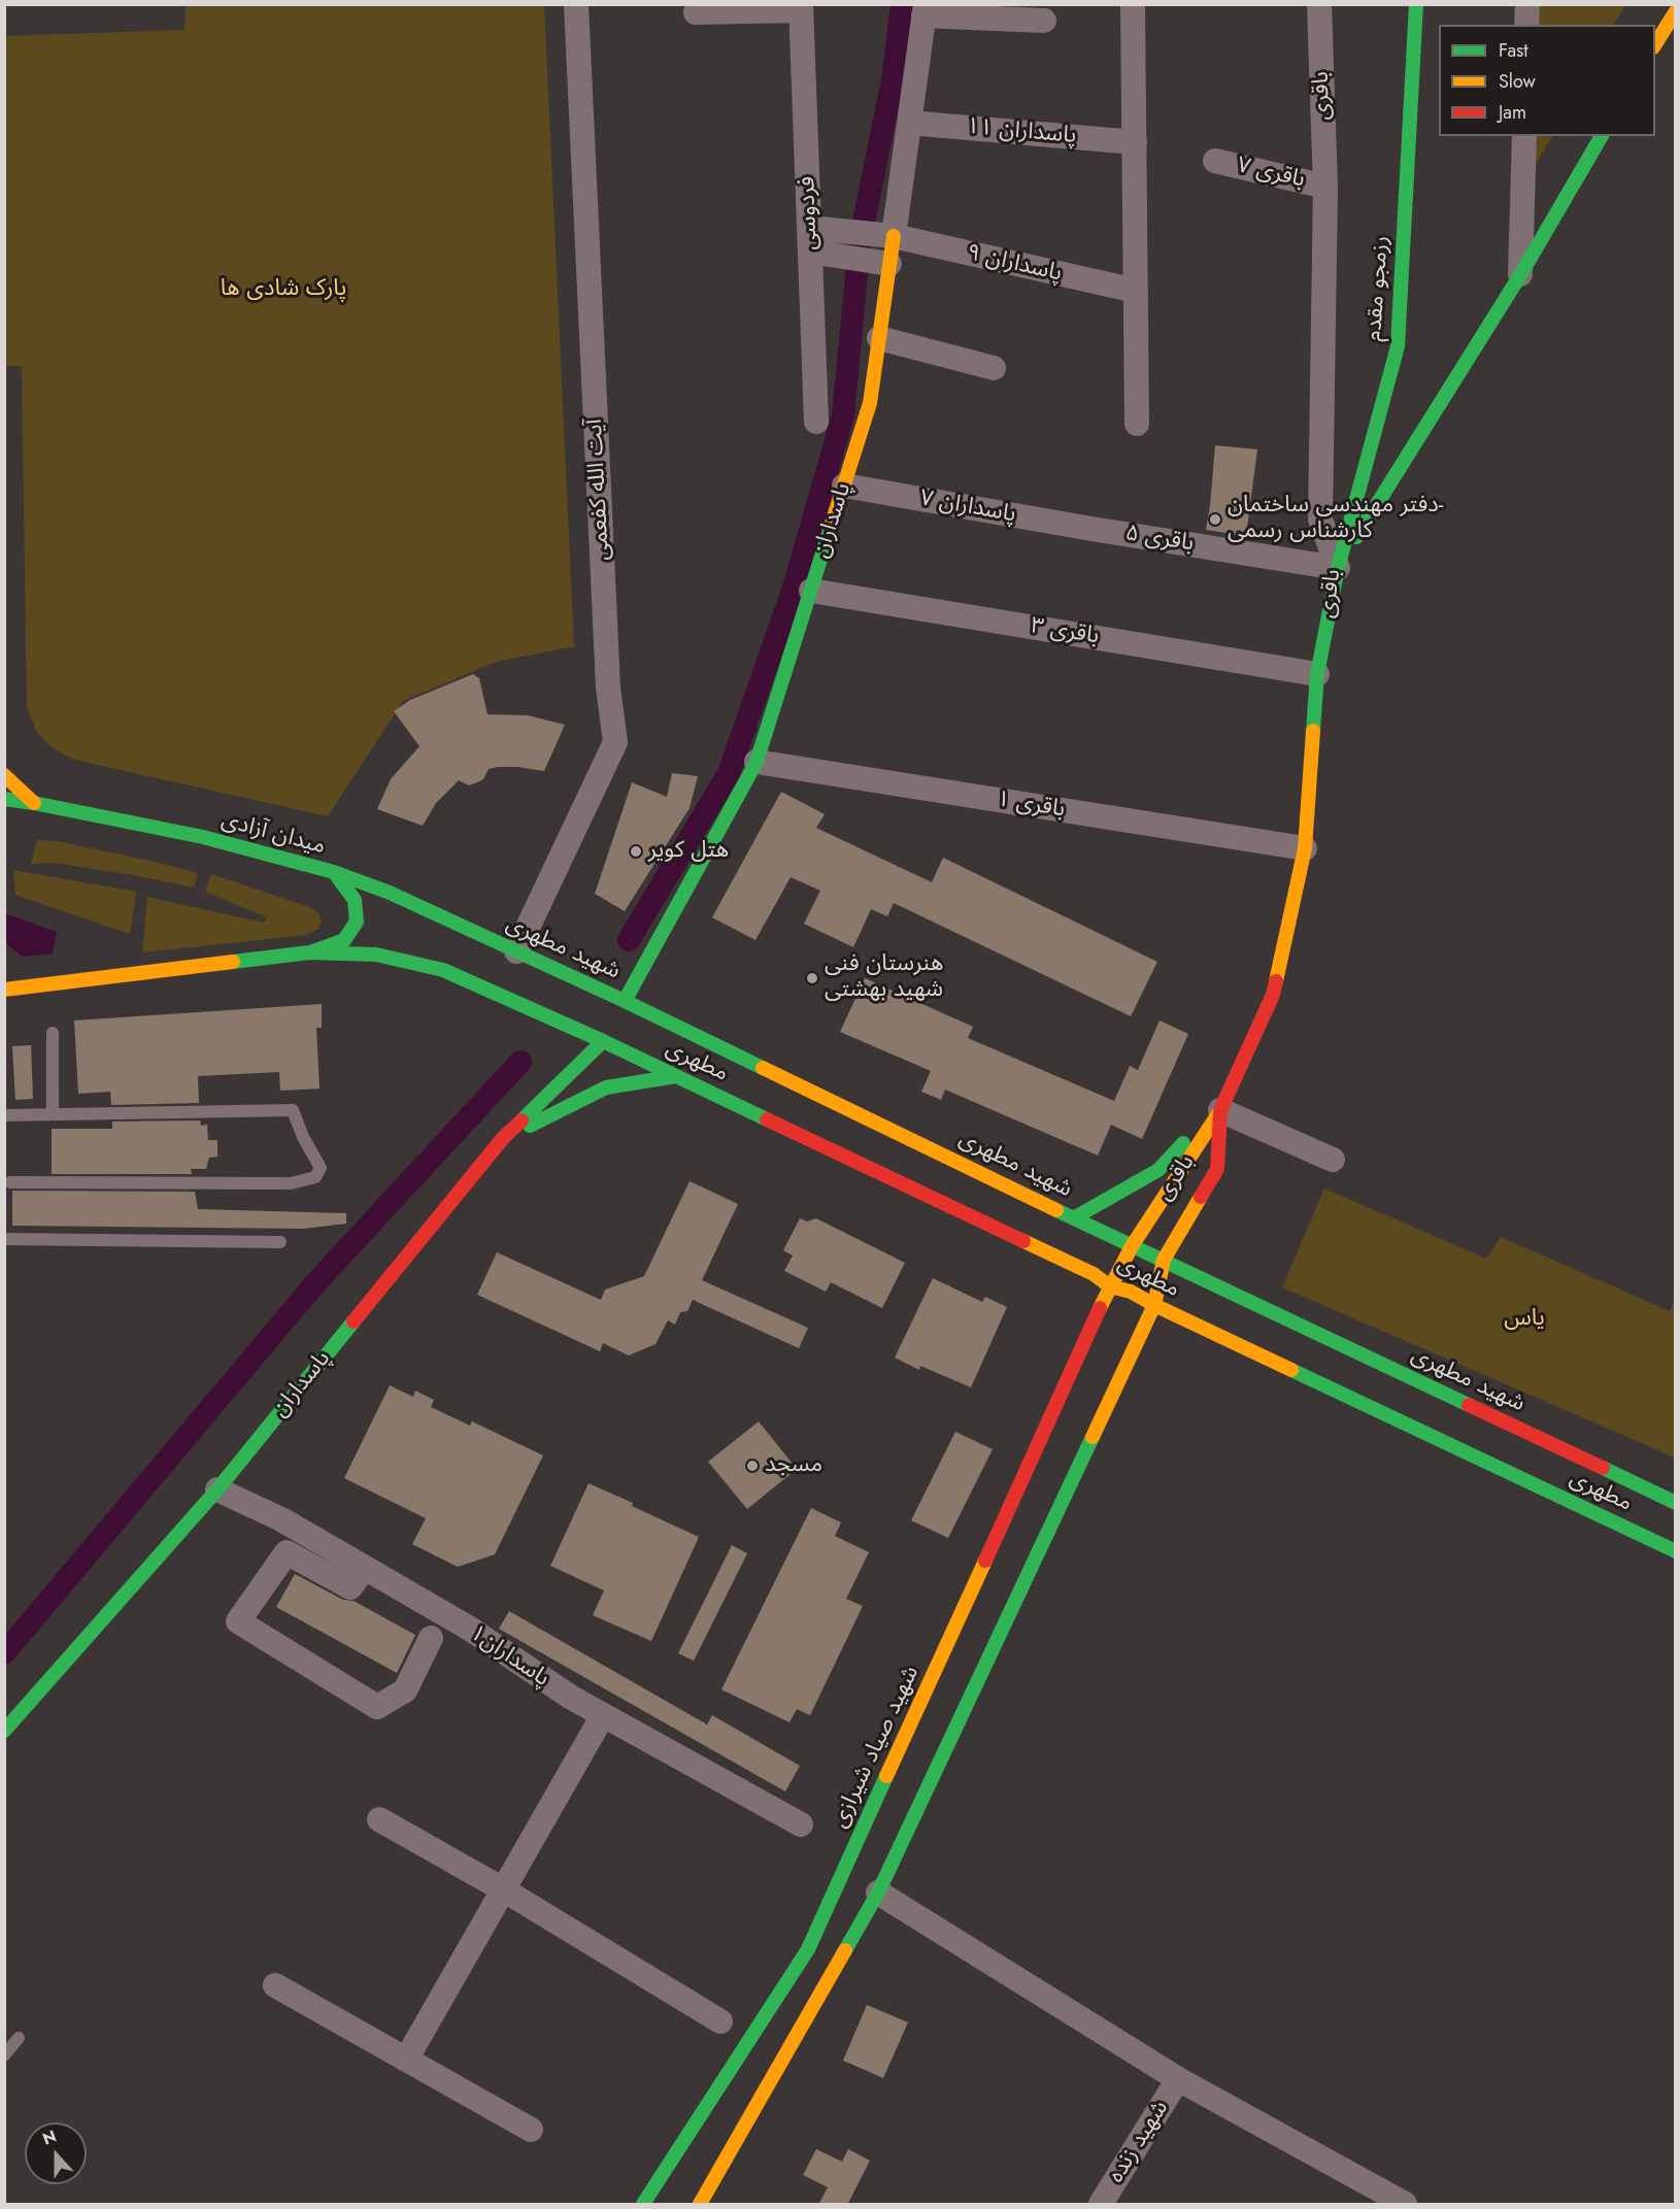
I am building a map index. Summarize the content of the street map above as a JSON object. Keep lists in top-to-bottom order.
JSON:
{
  "streets": {
    "main road": [
      "باقری",
      "رزمجو مقدم",
      "پاسداران",
      "میدان آزادی",
      "شهید مطهری",
      "مطهری",
      "شهید صیاد شیرازی"
    ],
    "street": [
      "پاسداران ۱۱",
      "باقری ۷",
      "فردوسی",
      "پاسداران ۹",
      "آیت الله کفعمی",
      "پاسداران ۷",
      "باقری ۵",
      "باقری ۳",
      "باقری ۱",
      "پاسداران۱",
      "شهید زنده"
    ]
  },
  "crossings": [
    ["باقری", "باقری ۷"],
    ["باقری", "رزمجو مقدم"],
    ["باقری", "باقری ۵"],
    ["باقری", "باقری ۳"],
    ["باقری", "باقری ۱"],
    ["باقری", "شهید مطهری"],
    ["باقری", "مطهری"],
    ["باقری", "شهید صیاد شیرازی"],
    ["پاسداران ۱۱", "پاسداران"],
    ["فردوسی", "پاسداران ۹"],
    ["پاسداران ۹", "پاسداران"],
    ["رزمجو مقدم", "باقری ۵"],
    ["آیت الله کفعمی", "شهید مطهری"],
    ["پاسداران ۷", "پاسداران"],
    ["پاسداران ۷", "باقری ۵"],
    ["پاسداران", "باقری ۳"],
    ["پاسداران", "باقری ۱"],
    ["پاسداران", "شهید مطهری"],
    ["پاسداران", "مطهری"],
    ["پاسداران", "پاسداران۱"],
    ["میدان آزادی", "شهید مطهری"],
    ["مطهری", "شهید صیاد شیرازی"]
  ],
  "parks": ["پارک شادی ها", "یاس"],
  "places": [
    "دفتر مهندسی ساختمان- کارشناس رسمی",
    "هتل کویر",
    "هنرستان فنی شهید بهشتی",
    "مسجد"
  ],
  "legend": ["Fast", "Slow", "Jam"],
  "north": "top"
}
